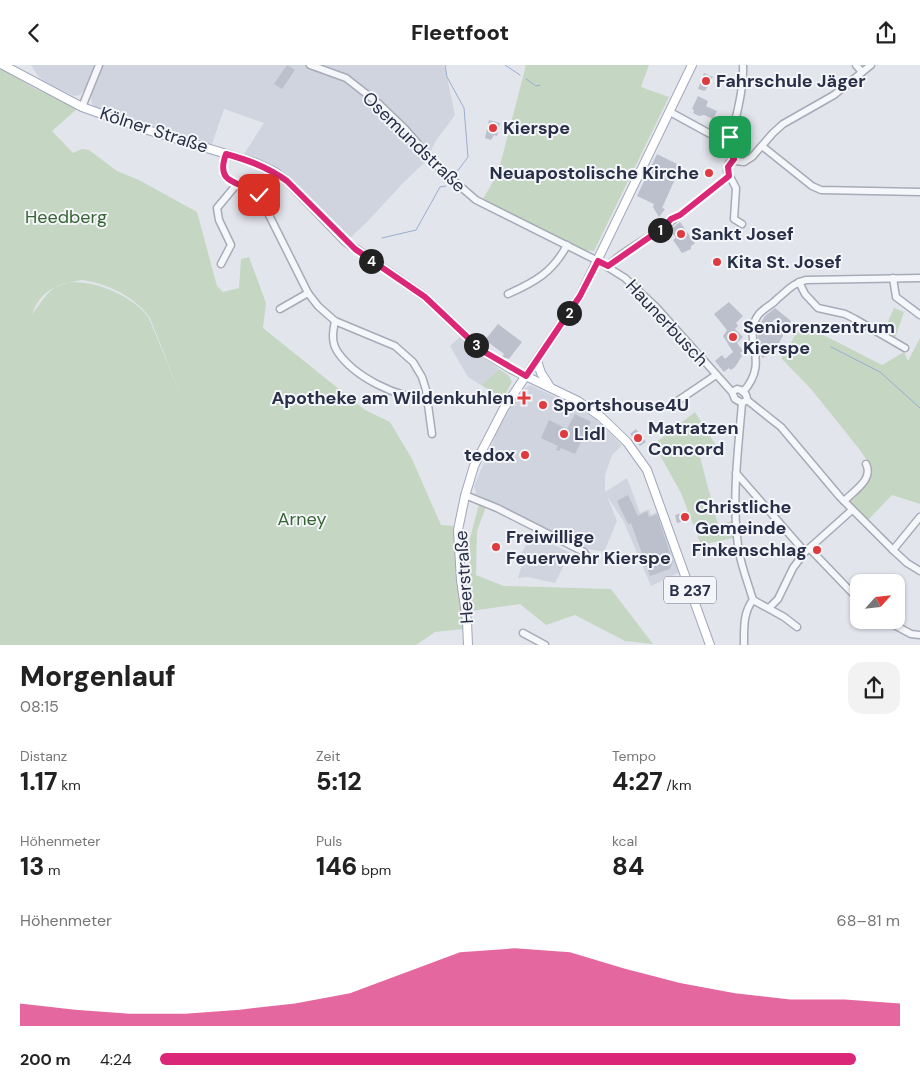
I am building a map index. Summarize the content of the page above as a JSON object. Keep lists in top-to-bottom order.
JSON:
{
  "streets": {
    "main road": ["Kölner Straße", "Heerstraße", "B 237"],
    "street": ["Osemundstraße", "Haunerbusch"]
  },
  "crossings": [
    ["Kölner Straße", "Heerstraße"],
    ["Kölner Straße", "B 237"],
    ["Osemundstraße", "Haunerbusch"],
    ["Osemundstraße", "Heerstraße"],
    ["Haunerbusch", "Heerstraße"]
  ],
  "parks": ["Heedberg", "Arney"],
  "places": {
    "other": [
      "Fahrschule Jäger",
      "Kierspe",
      "Neuapostolische Kirche",
      "Sankt Josef",
      "Kita St. Josef",
      "Seniorenzentrum Kierspe",
      "Sportshouse4U",
      "Lidl",
      "Matratzen Concord",
      "tedox",
      "Christliche Gemeinde",
      "Freiwillige Feuerwehr Kierspe",
      "Finkenschlag"
    ],
    "health": ["Apotheke am Wildenkuhlen"]
  },
  "north": "top right",
  "page": {
    "header": "Fleetfoot",
    "pins": [
      "1",
      "4",
      "2",
      "3"
    ],
    "heading": ["Morgenlauf", "08:15"],
    "stats": [
      ["Distanz", "1.17 km"],
      ["Zeit", "5:12"],
      ["Tempo", "4:27 /km"],
      ["Höhenmeter", "13 m"],
      ["Puls", "146 bpm"],
      ["kcal", "84"]
    ],
    "chart": ["Höhenmeter", "68–81 m"],
    "list": [
      {
        "name": "200 m",
        "note": "4:24"
      }
    ]
  }
}
